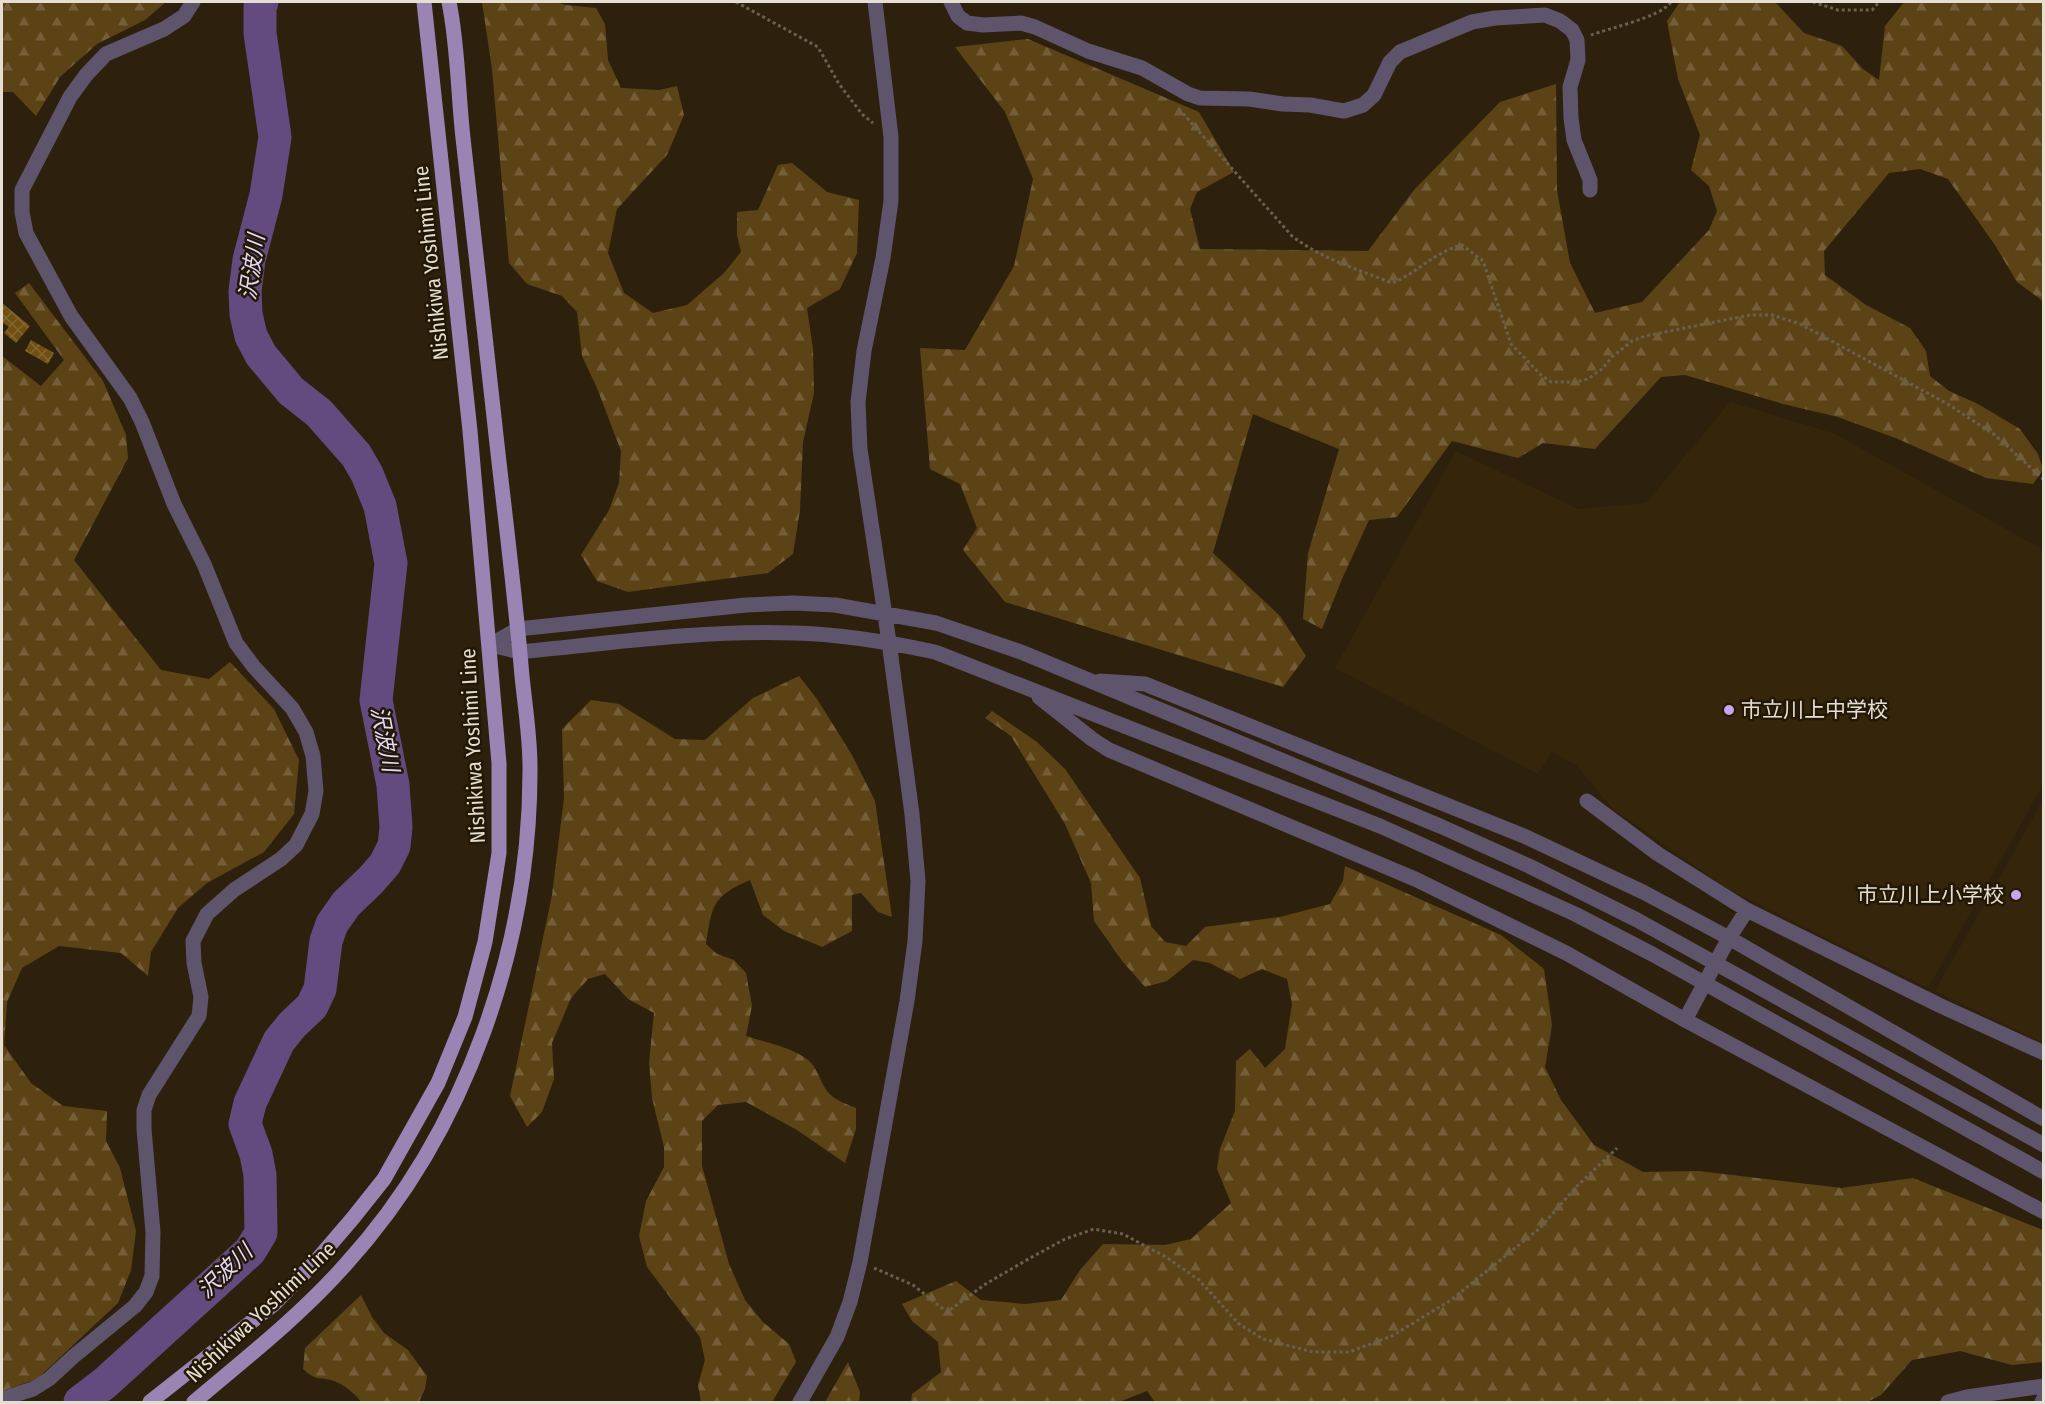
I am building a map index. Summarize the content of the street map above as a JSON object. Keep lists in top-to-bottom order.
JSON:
{
  "streets": {
    "main road": ["Nishikiwa Yoshimi Line"]
  },
  "water": ["沢波川"],
  "places": ["市立川上中学校", "市立川上小学校"]
}
